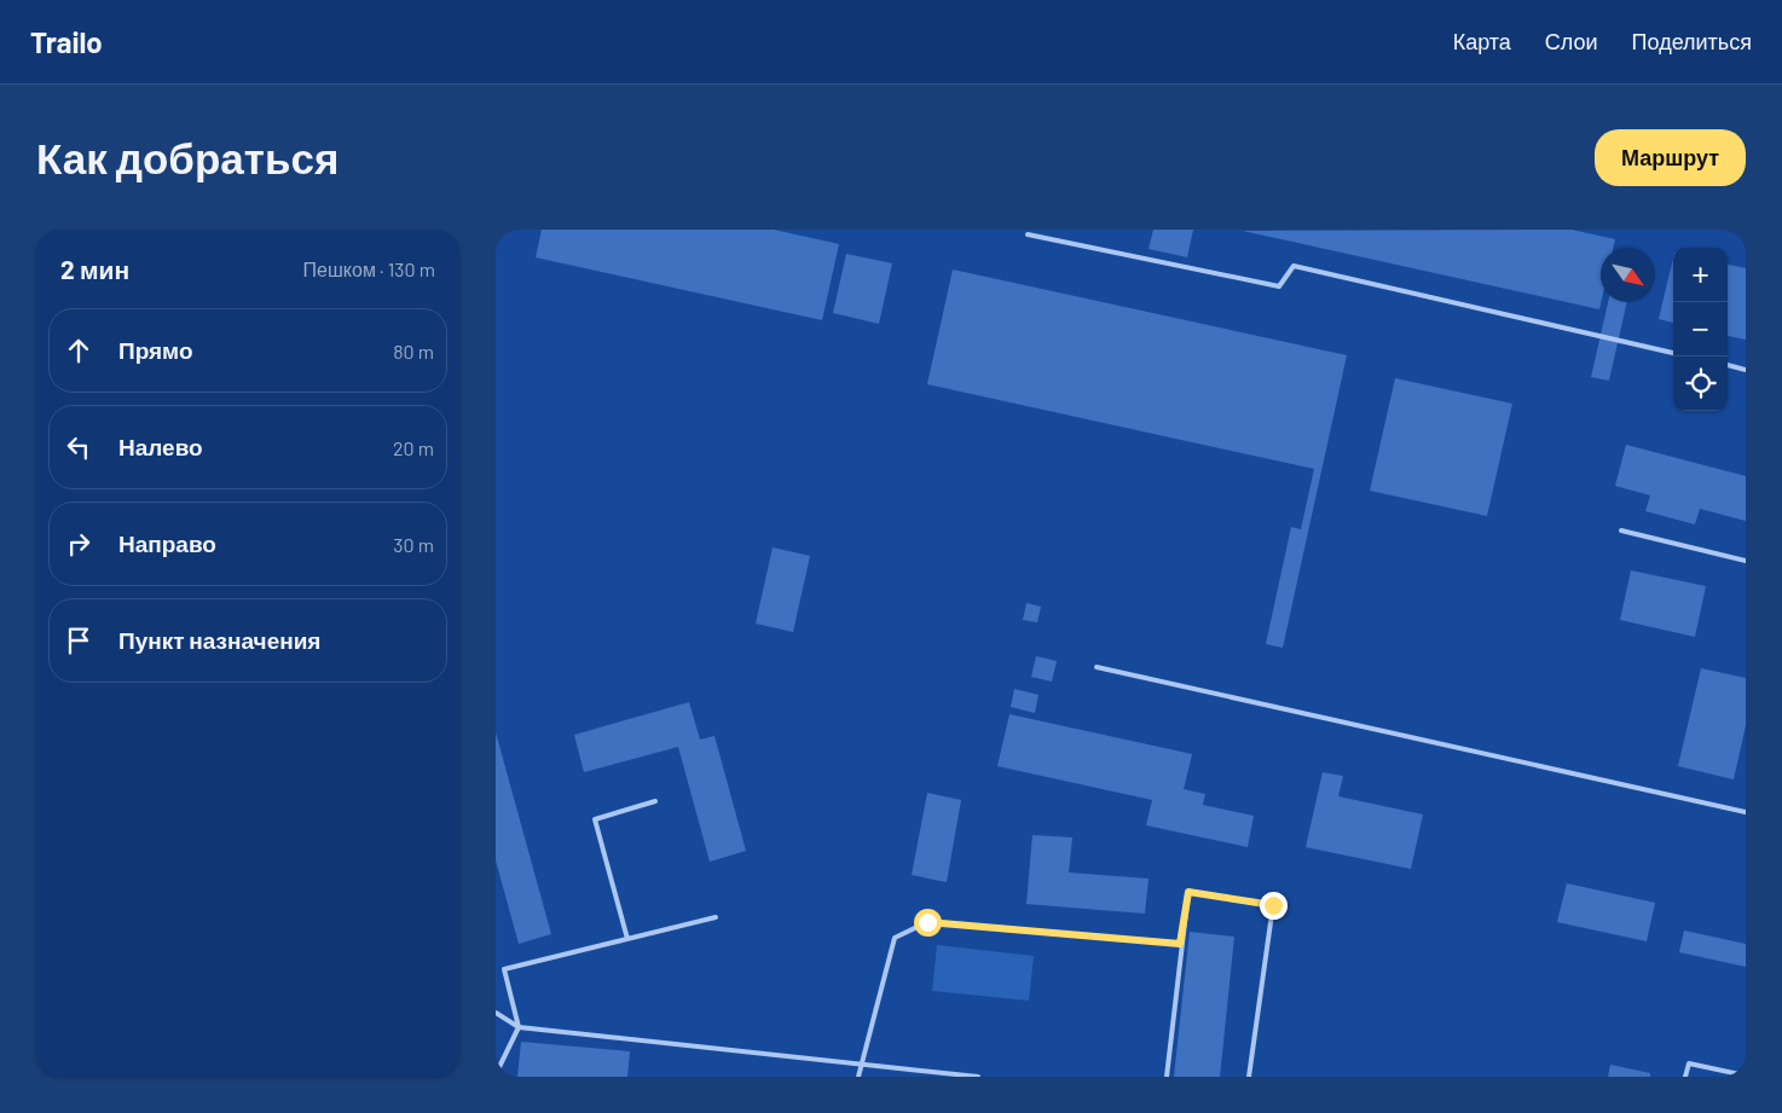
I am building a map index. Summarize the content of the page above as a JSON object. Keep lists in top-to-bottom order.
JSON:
{
  "north": "bottom right",
  "page": {
    "header": "Trailo",
    "nav": ["Карта", "Слои", "Поделиться"],
    "buttons": "Маршрут",
    "title": "Как добраться",
    "heading": ["2 мин", "Пешком · 130 m"],
    "map_buttons": ["+", "−"],
    "list": [
      ["Прямо", "80 m"],
      ["Налево", "20 m"],
      ["Направо", "30 m"],
      "Пункт назначения"
    ]
  }
}
